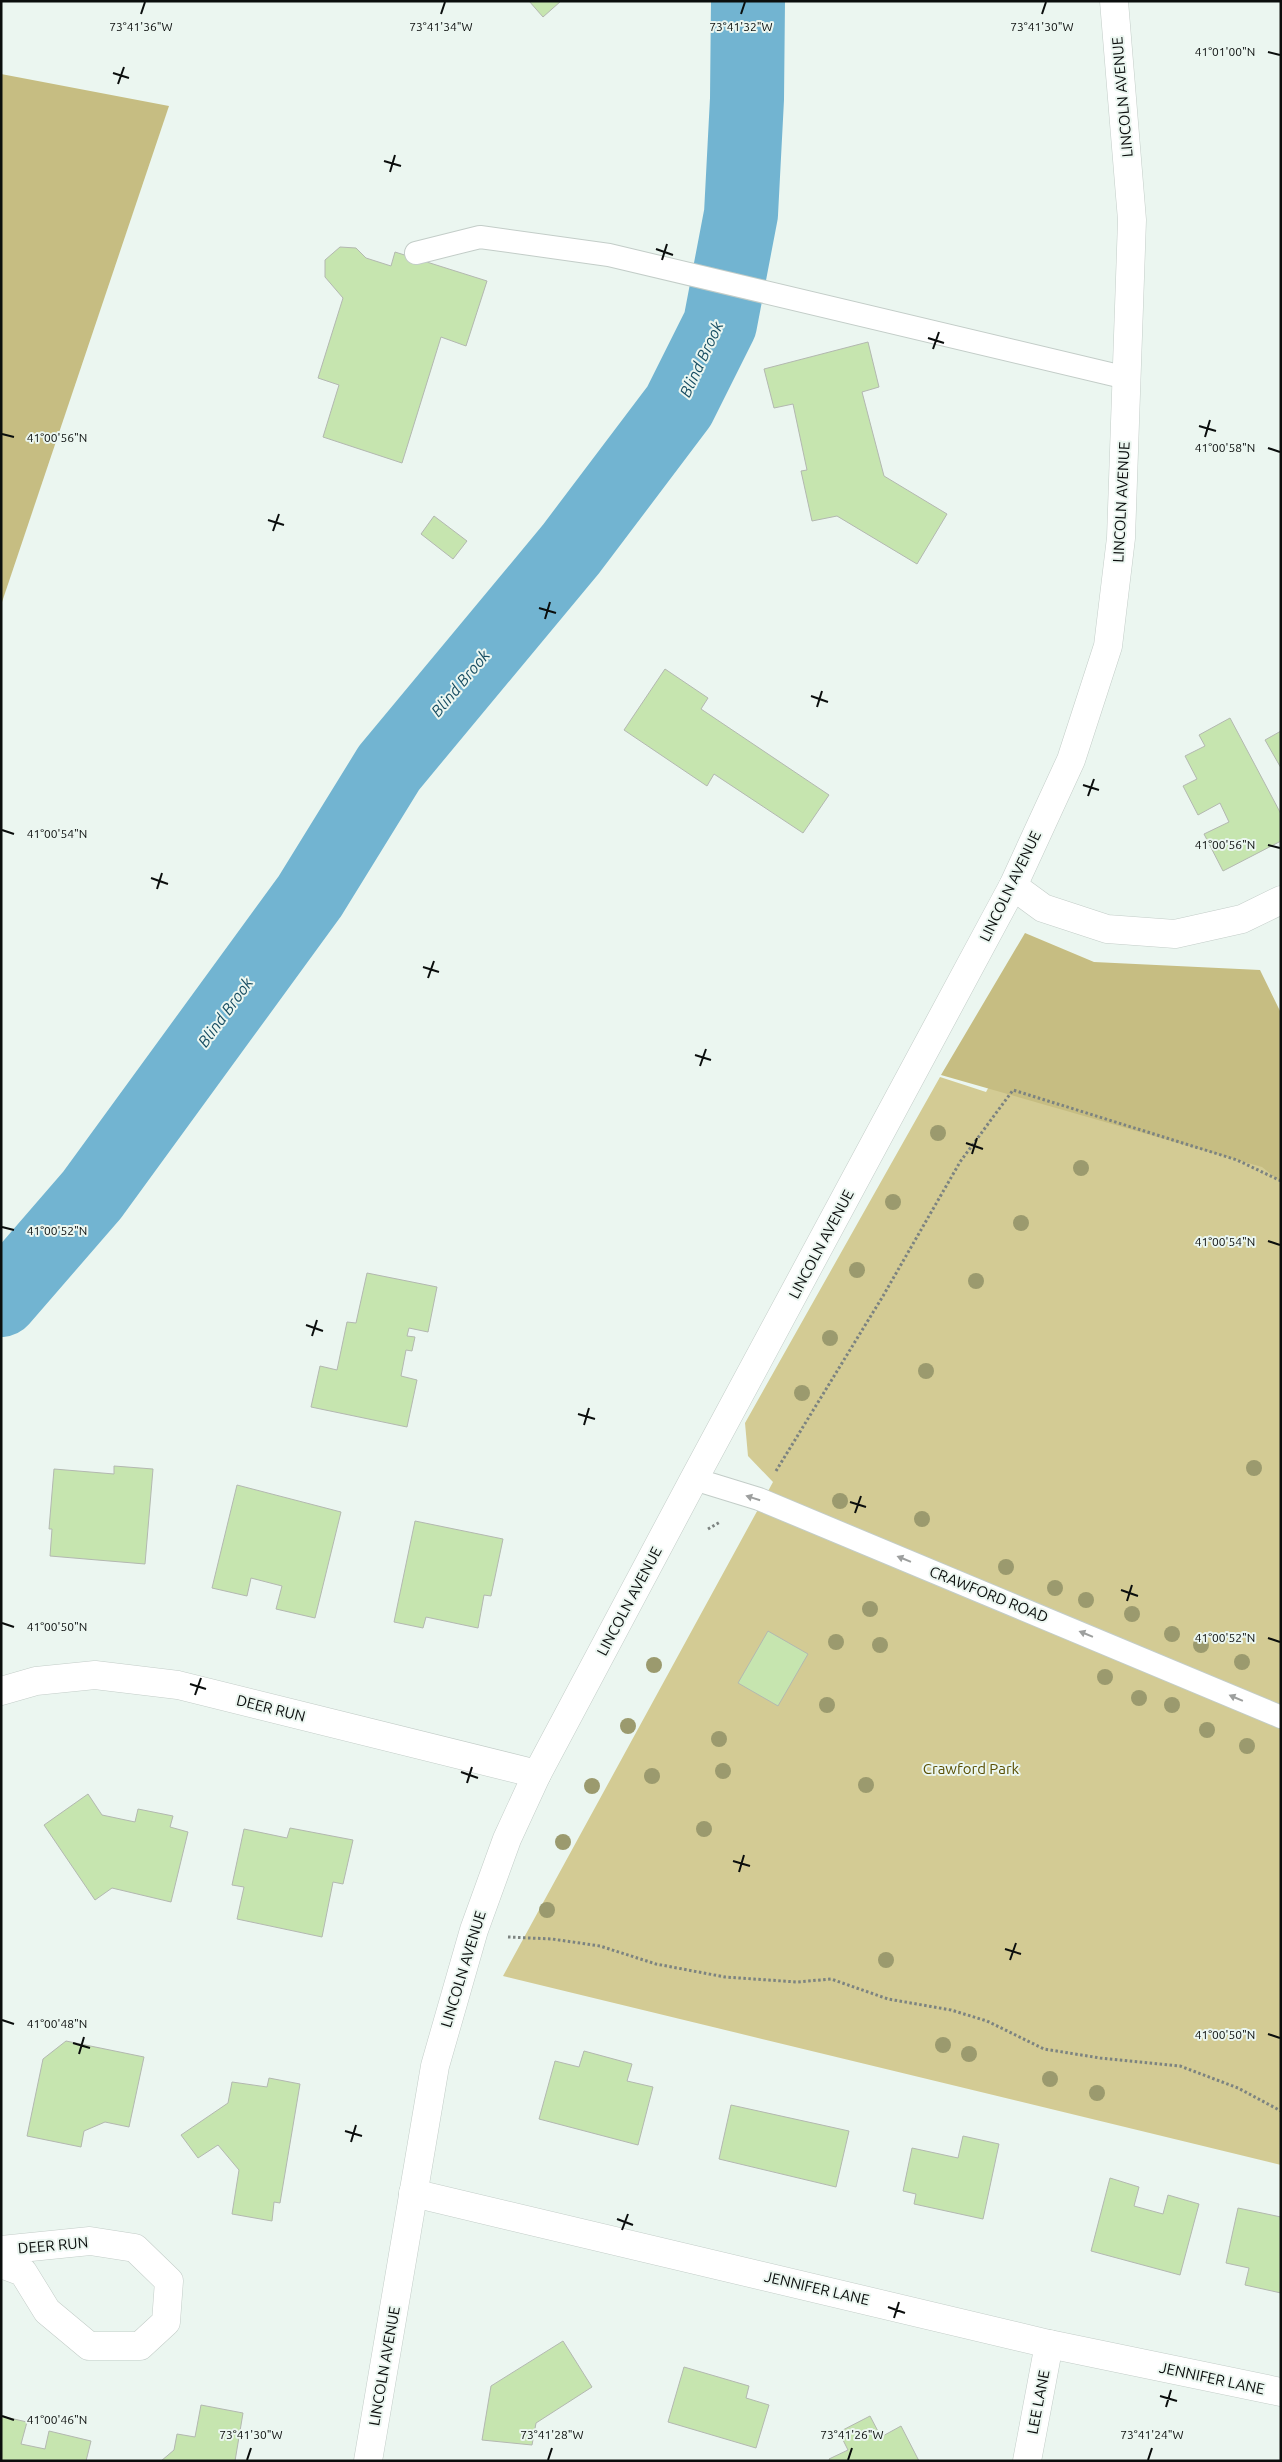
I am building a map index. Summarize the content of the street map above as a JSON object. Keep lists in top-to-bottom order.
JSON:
{
  "streets": {
    "street": [
      "LINCOLN AVENUE",
      "DEER RUN",
      "JENNIFER LANE",
      "LEE LANE"
    ],
    "lane": ["CRAWFORD ROAD"]
  },
  "crossings": [
    ["LINCOLN AVENUE", "CRAWFORD ROAD"],
    ["LINCOLN AVENUE", "DEER RUN"],
    ["LINCOLN AVENUE", "JENNIFER LANE"],
    ["JENNIFER LANE", "LEE LANE"]
  ],
  "one_way": ["CRAWFORD ROAD"],
  "water": ["Blind Brook"],
  "parks": ["Crawford Park"],
  "coordinates": [
    "73°41'36\"W",
    "73°41'34\"W",
    "73°41'32\"W",
    "73°41'30\"W",
    "41°01'00\"N",
    "41°00'56\"N",
    "41°00'58\"N",
    "41°00'54\"N",
    "41°00'52\"N",
    "41°00'50\"N",
    "41°00'48\"N",
    "41°00'46\"N",
    "73°41'28\"W",
    "73°41'26\"W",
    "73°41'24\"W"
  ]
}
